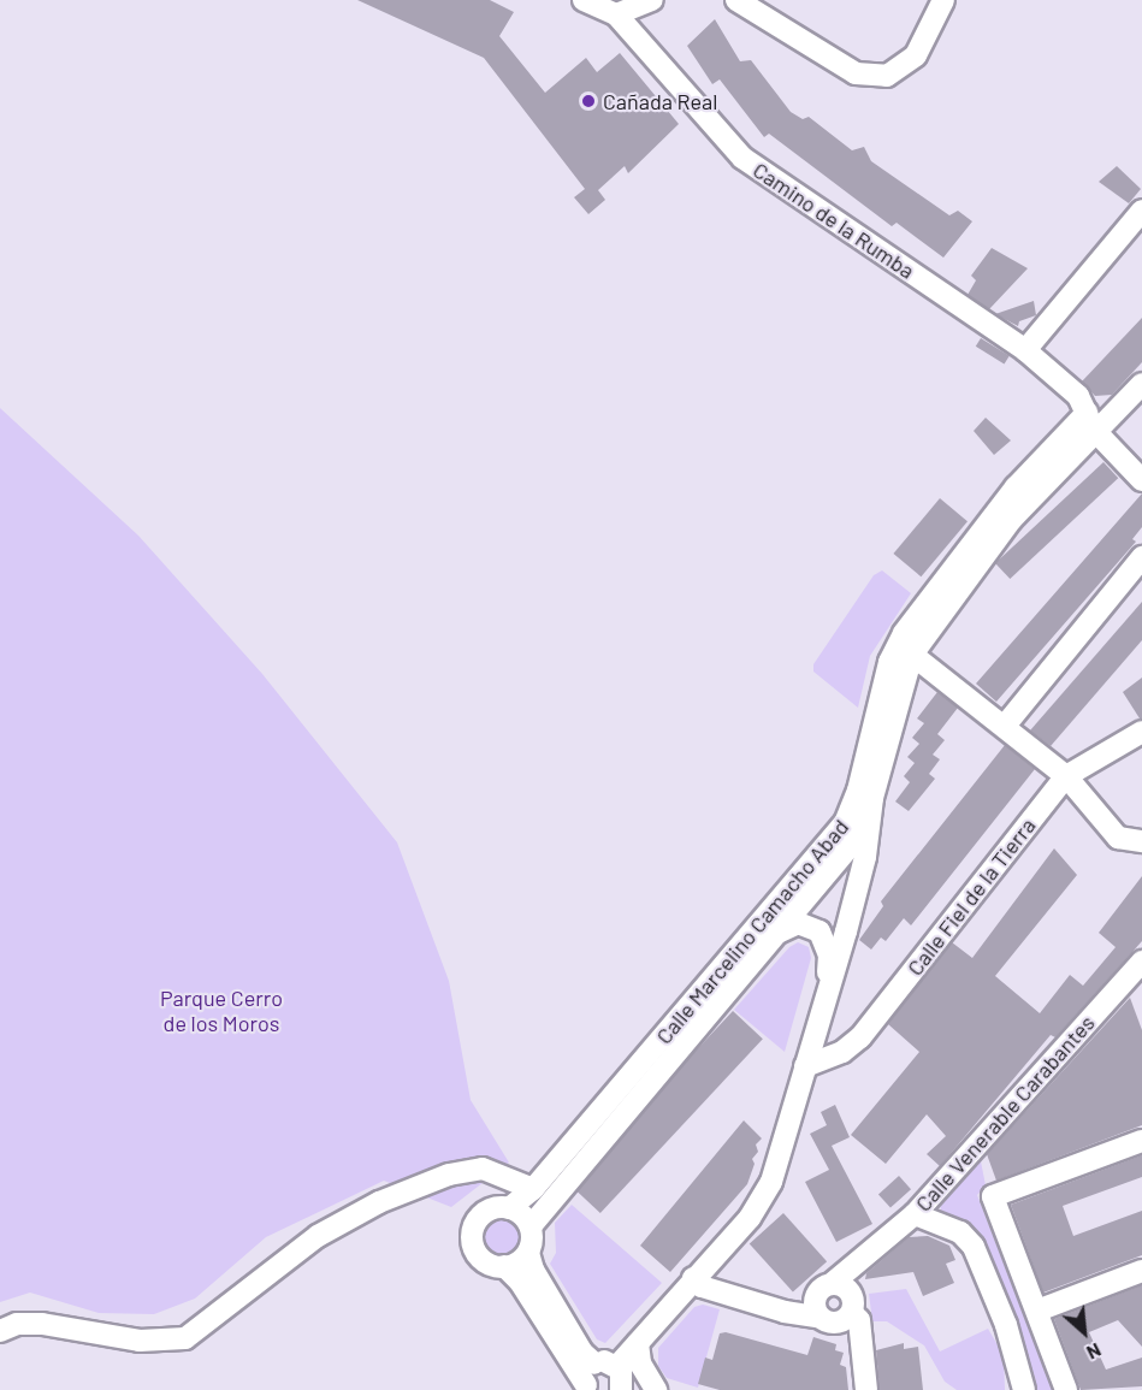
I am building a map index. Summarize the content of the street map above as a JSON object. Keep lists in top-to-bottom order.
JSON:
{
  "streets": {
    "street": [
      "Camino de la Rumba",
      "Calle Fiel de la Tierra",
      "Calle Marcelino Camacho Abad",
      "Calle Venerable Carabantes"
    ]
  },
  "crossings": [
    ["Camino de la Rumba", "Calle Marcelino Camacho Abad"]
  ],
  "parks": ["Parque Cerro de los Moros"],
  "places": ["Cañada Real"],
  "north": "bottom right"
}
